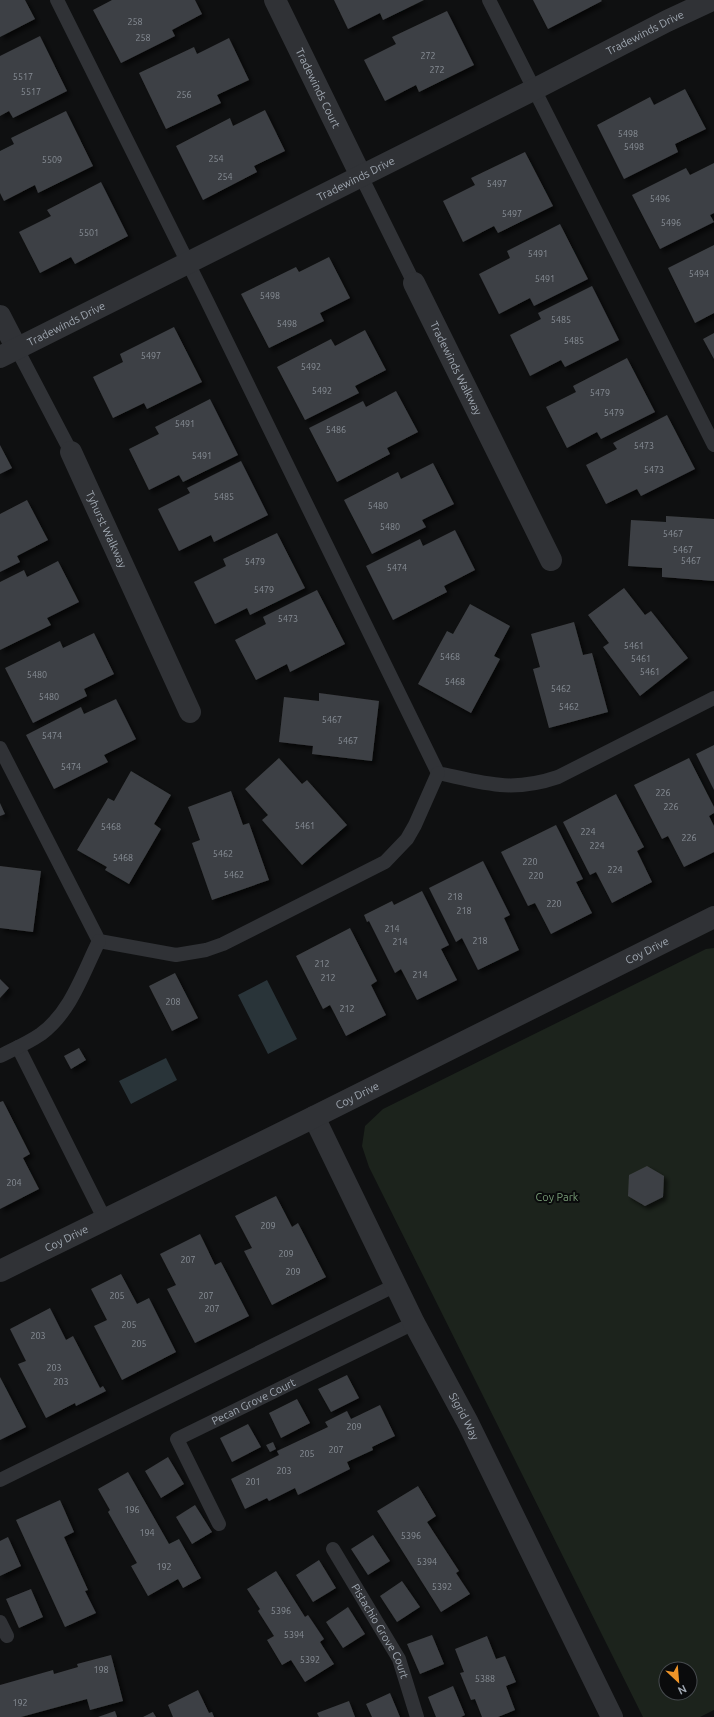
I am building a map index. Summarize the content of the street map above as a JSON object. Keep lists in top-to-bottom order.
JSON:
{
  "streets": {
    "street": [
      "Tradewinds Drive",
      "Tradewinds Court",
      "Tradewinds Walkway",
      "Tyhurst Walkway",
      "Coy Drive",
      "Sigrid Way"
    ],
    "lane": ["Pecan Grove Court", "Pistachio Grove Court"]
  },
  "crossings": [
    ["Tradewinds Drive", "Tradewinds Court"],
    ["Tradewinds Drive", "Tradewinds Walkway"],
    ["Tradewinds Drive", "Tyhurst Walkway"],
    ["Tradewinds Court", "Tradewinds Walkway"],
    ["Coy Drive", "Sigrid Way"],
    ["Pecan Grove Court", "Sigrid Way"]
  ],
  "parks": ["Coy Park"],
  "house_numbers": [
    "258",
    "258",
    "272",
    "272",
    "5517",
    "5517",
    "256",
    "5498",
    "5498",
    "254",
    "5509",
    "254",
    "5497",
    "5496",
    "5497",
    "5496",
    "5501",
    "5491",
    "5494",
    "5491",
    "5498",
    "5485",
    "5498",
    "5485",
    "5497",
    "5492",
    "5492",
    "5479",
    "5479",
    "5491",
    "5486",
    "5473",
    "5491",
    "5473",
    "5485",
    "5480",
    "5480",
    "5467",
    "5467",
    "5467",
    "5479",
    "5474",
    "5479",
    "5473",
    "5461",
    "5468",
    "5461",
    "5461",
    "5480",
    "5468",
    "5462",
    "5480",
    "5462",
    "5467",
    "5474",
    "5467",
    "5474",
    "226",
    "226",
    "5461",
    "5468",
    "224",
    "226",
    "224",
    "5462",
    "5468",
    "220",
    "224",
    "5462",
    "220",
    "218",
    "220",
    "218",
    "214",
    "218",
    "214",
    "212",
    "214",
    "212",
    "208",
    "212",
    "204",
    "209",
    "209",
    "207",
    "209",
    "205",
    "207",
    "207",
    "205",
    "203",
    "205",
    "203",
    "203",
    "209",
    "207",
    "205",
    "203",
    "201",
    "196",
    "194",
    "5396",
    "5394",
    "192",
    "5392",
    "5396",
    "5394",
    "5392",
    "198",
    "5388",
    "192"
  ],
  "north": "bottom right"
}
